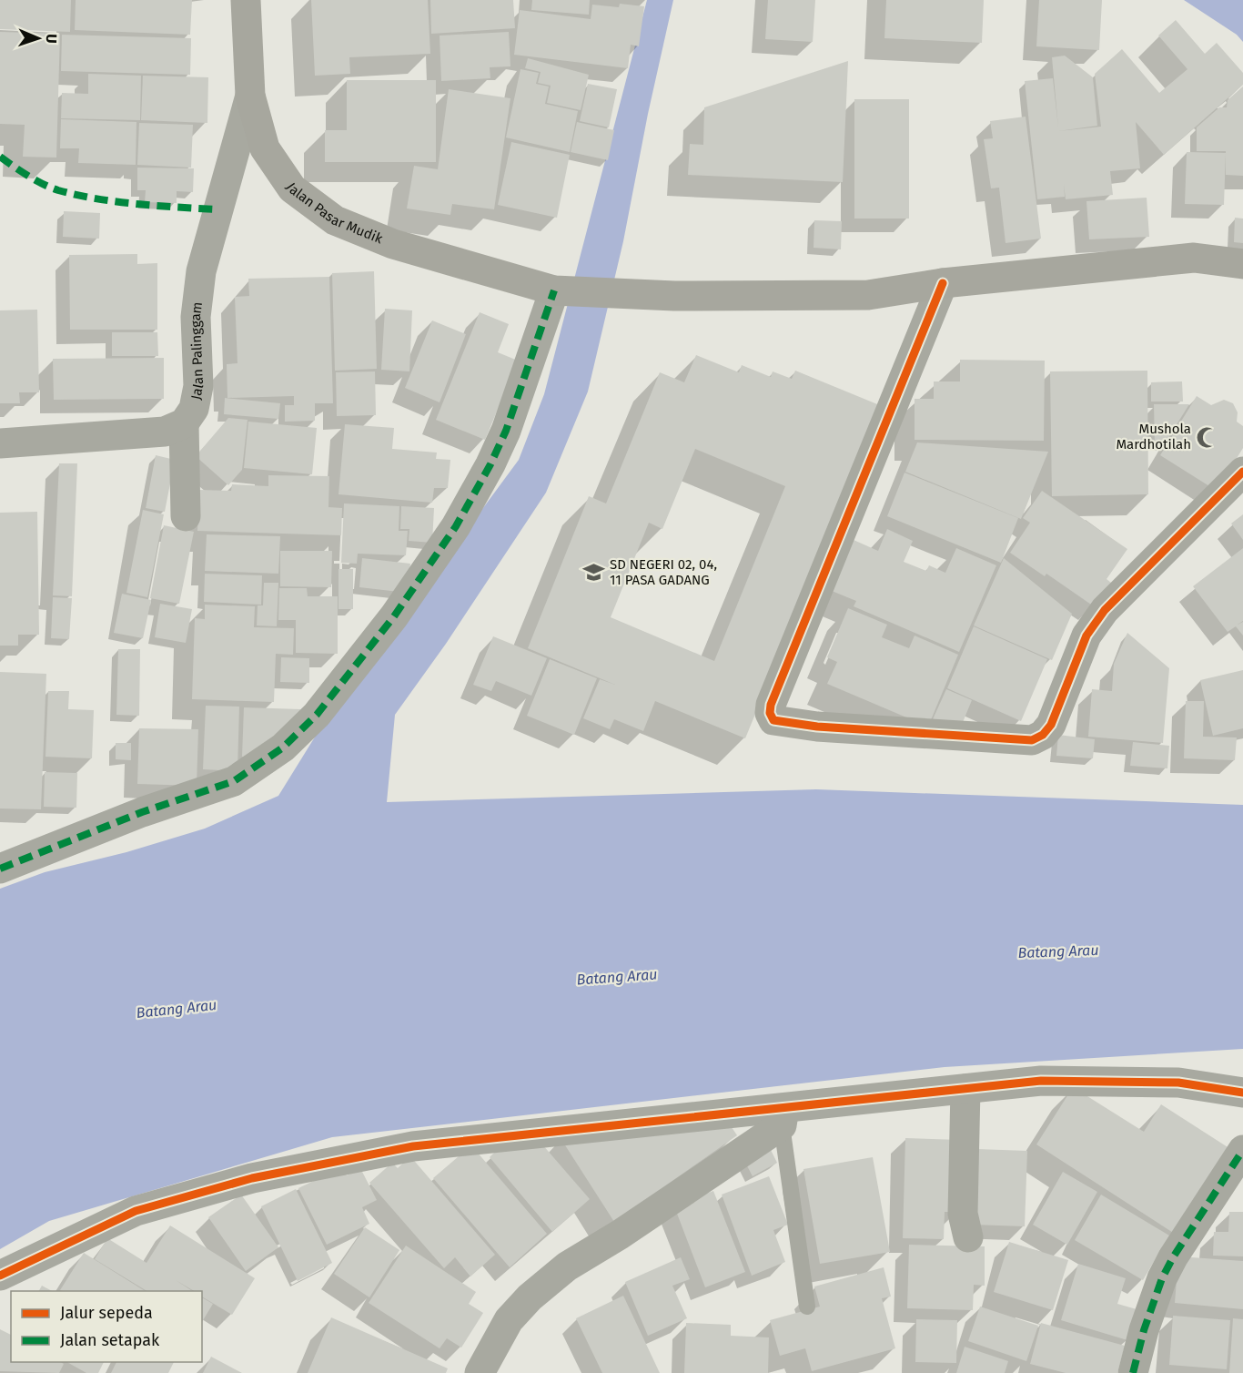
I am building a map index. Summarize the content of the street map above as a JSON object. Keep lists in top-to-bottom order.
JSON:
{
  "streets": {
    "main road": ["Jalan Pasar Mudik"],
    "street": ["Jalan Palinggam"]
  },
  "crossings": [
    ["Jalan Pasar Mudik", "Jalan Palinggam"]
  ],
  "water": ["Batang Arau"],
  "places": {
    "mosque": ["Mushola Mardhotilah"],
    "school or university": ["SD NEGERI 02, 04, 11 PASA GADANG"]
  },
  "legend": ["Jalur sepeda", "Jalan setapak"],
  "north": "right"
}
